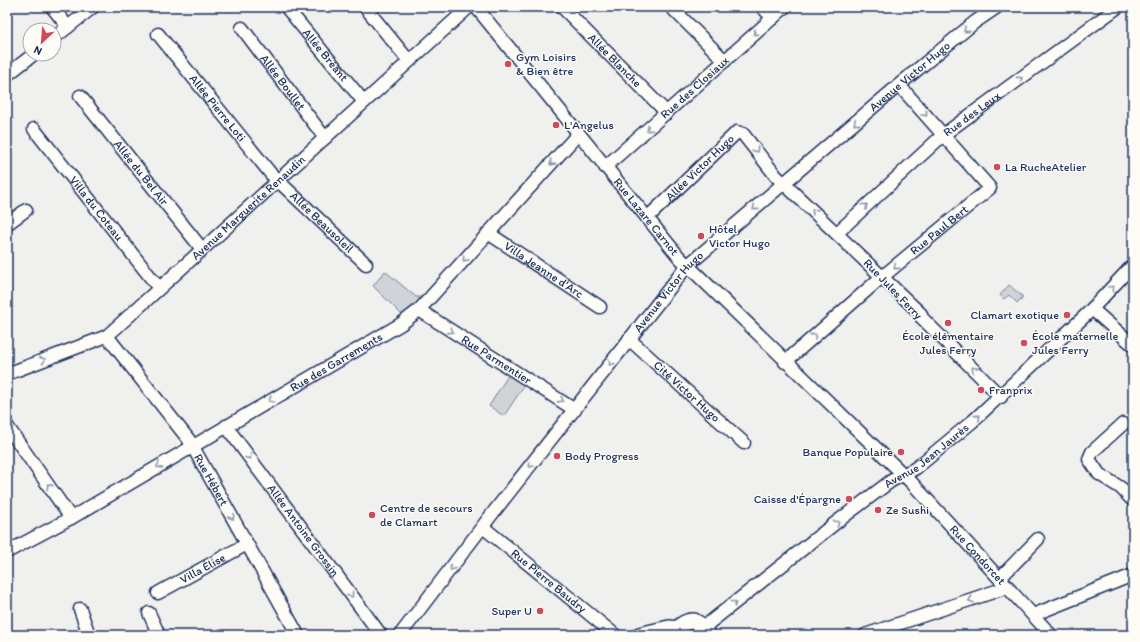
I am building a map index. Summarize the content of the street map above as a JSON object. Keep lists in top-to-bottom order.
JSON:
{
  "streets": {
    "street": [
      "Allée Bréant",
      "Allée Blanche",
      "Avenue Victor Hugo",
      "Allée Boullet",
      "Rue des Closiaux",
      "Allée Pierre Loti",
      "Rue des Leux",
      "Allée Victor Hugo",
      "Allée du Bel Air",
      "Avenue Marguerite Renaudin",
      "Villa du Coteau",
      "Rue Lazare Carnot",
      "Allée Beausoleil",
      "Rue Paul Bert",
      "Villa Jeanne d'Arc",
      "Rue Jules Ferry",
      "Rue Parmentier",
      "Rue des Garrements",
      "Cité Victor Hugo",
      "Avenue Jean Jaurès",
      "Rue Hébert",
      "Allée Antoine Grossin",
      "Rue Condorcet",
      "Villa Élise",
      "Rue Pierre Baudry"
    ]
  },
  "crossings": [
    ["Allée Bréant", "Avenue Marguerite Renaudin"],
    ["Allée Blanche", "Rue des Closiaux"],
    ["Avenue Victor Hugo", "Allée Victor Hugo"],
    ["Avenue Victor Hugo", "Rue Lazare Carnot"],
    ["Avenue Victor Hugo", "Rue Paul Bert"],
    ["Avenue Victor Hugo", "Rue Jules Ferry"],
    ["Avenue Victor Hugo", "Rue Parmentier"],
    ["Avenue Victor Hugo", "Cité Victor Hugo"],
    ["Avenue Victor Hugo", "Rue Pierre Baudry"],
    ["Allée Boullet", "Avenue Marguerite Renaudin"],
    ["Rue des Closiaux", "Rue Lazare Carnot"],
    ["Allée Pierre Loti", "Avenue Marguerite Renaudin"],
    ["Allée Pierre Loti", "Allée Beausoleil"],
    ["Rue des Leux", "Rue Paul Bert"],
    ["Rue des Leux", "Rue Jules Ferry"],
    ["Allée Victor Hugo", "Rue Lazare Carnot"],
    ["Allée Victor Hugo", "Rue Jules Ferry"],
    ["Allée du Bel Air", "Avenue Marguerite Renaudin"],
    ["Avenue Marguerite Renaudin", "Villa du Coteau"],
    ["Avenue Marguerite Renaudin", "Allée Beausoleil"],
    ["Avenue Marguerite Renaudin", "Rue Hébert"],
    ["Rue Lazare Carnot", "Rue Paul Bert"],
    ["Rue Lazare Carnot", "Rue des Garrements"],
    ["Rue Lazare Carnot", "Avenue Jean Jaurès"],
    ["Rue Lazare Carnot", "Rue Condorcet"],
    ["Rue Paul Bert", "Rue Jules Ferry"],
    ["Villa Jeanne d'Arc", "Rue des Garrements"],
    ["Rue Jules Ferry", "Avenue Jean Jaurès"],
    ["Rue Parmentier", "Rue des Garrements"],
    ["Rue des Garrements", "Rue Hébert"],
    ["Rue des Garrements", "Allée Antoine Grossin"],
    ["Avenue Jean Jaurès", "Rue Condorcet"],
    ["Rue Hébert", "Villa Élise"]
  ],
  "one_way": [
    "Avenue Victor Hugo",
    "Rue des Closiaux",
    "Rue des Leux",
    "Rue Jules Ferry",
    "Rue Parmentier",
    "Rue des Garrements",
    "Avenue Jean Jaurès",
    "Allée Antoine Grossin"
  ],
  "places": [
    "Gym Loisirs & Bien être",
    "L'Angelus",
    "La RucheAtelier",
    "Hôtel Victor Hugo",
    "Clamart exotique",
    "École élémentaire Jules Ferry",
    "École maternelle Jules Ferry",
    "Franprix",
    "Banque Populaire",
    "Body Progress",
    "Caisse d'Épargne",
    "Ze Sushi",
    "Centre de secours de Clamart",
    "Super U"
  ],
  "north": "bottom left"
}
